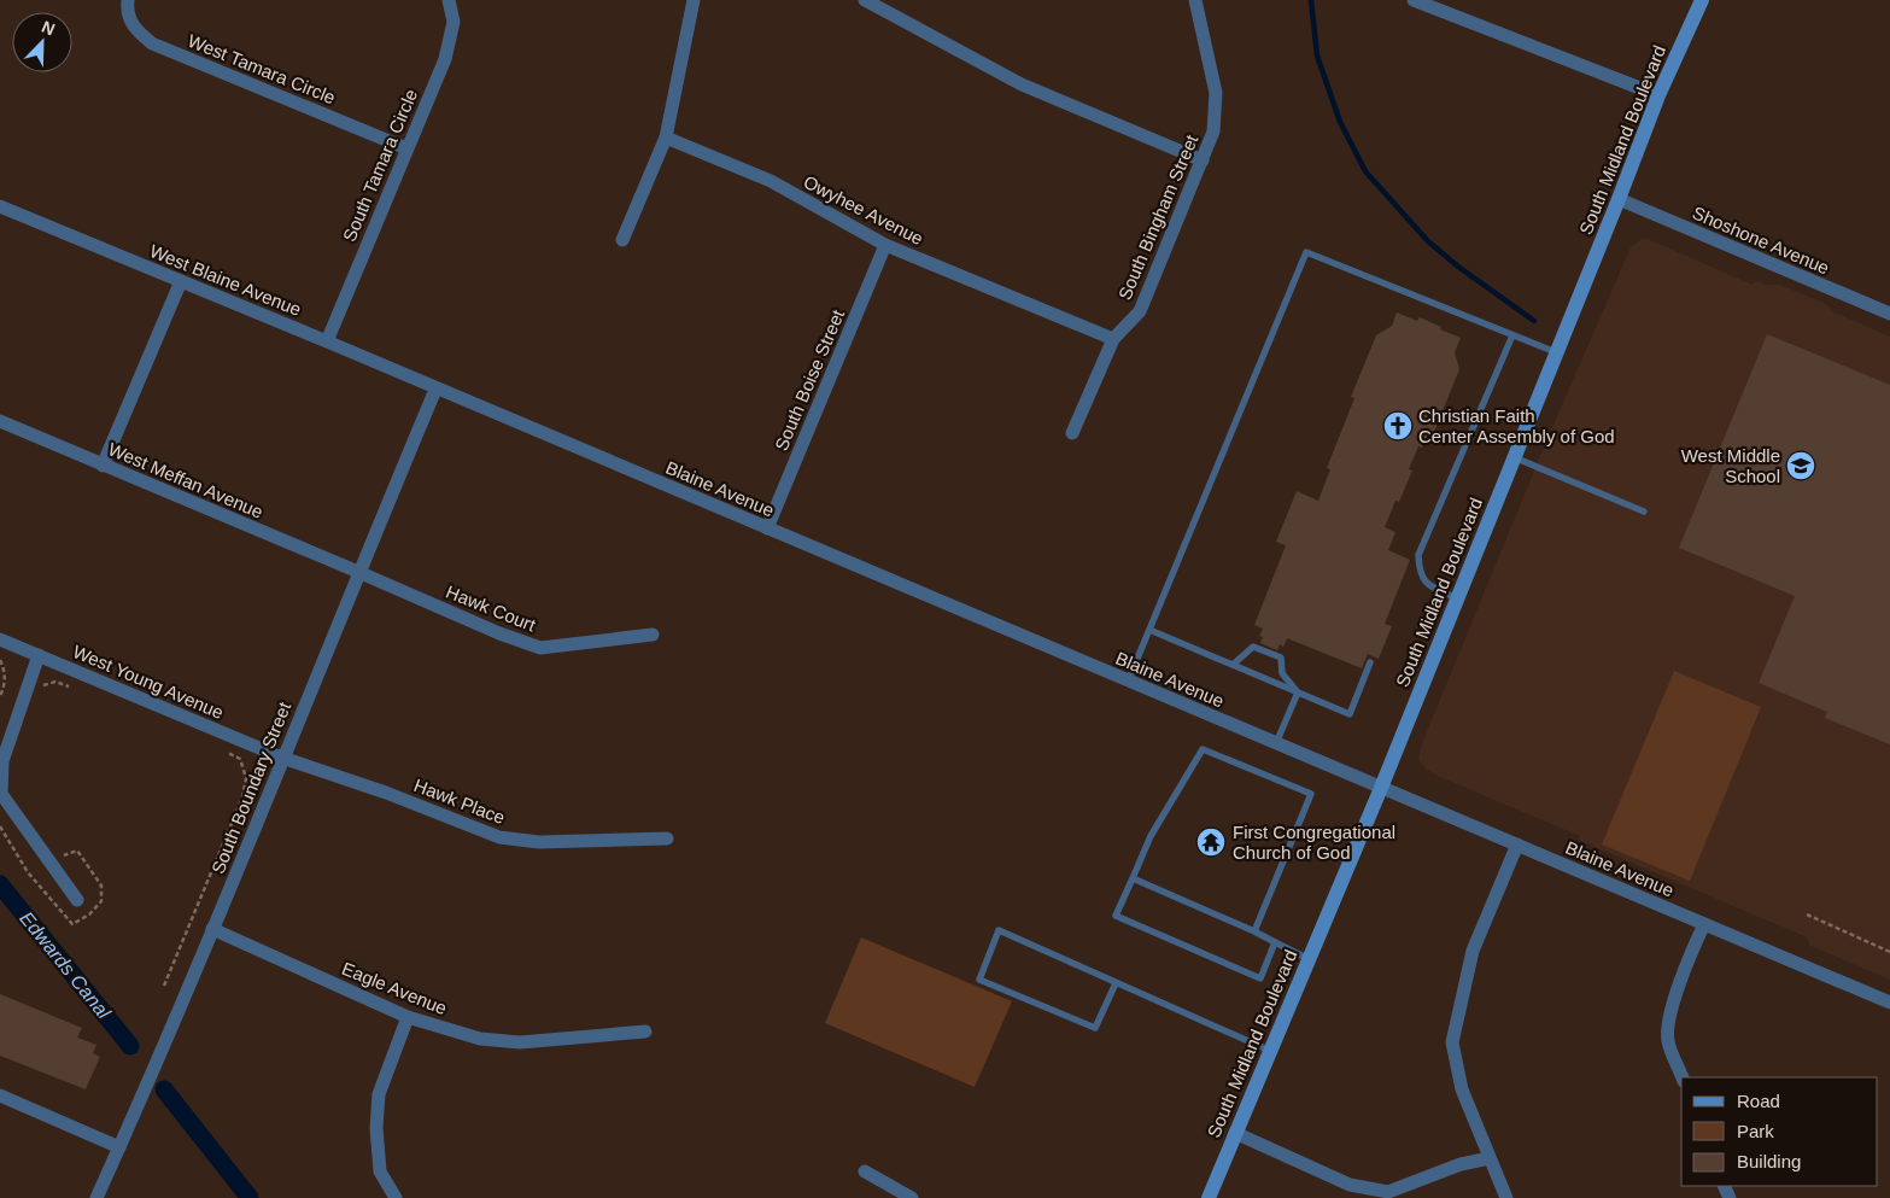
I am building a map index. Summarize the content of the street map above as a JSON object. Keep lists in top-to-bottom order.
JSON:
{
  "streets": {
    "main road": ["South Midland Boulevard"],
    "street": [
      "West Tamara Circle",
      "South Tamara Circle",
      "Owyhee Avenue",
      "South Bingham Street",
      "Shoshone Avenue",
      "West Blaine Avenue",
      "South Boise Street",
      "West Meffan Avenue",
      "Blaine Avenue",
      "Hawk Court",
      "West Young Avenue",
      "South Boundary Street",
      "Hawk Place",
      "Eagle Avenue"
    ]
  },
  "crossings": [
    ["West Tamara Circle", "South Tamara Circle"],
    ["South Midland Boulevard", "Shoshone Avenue"],
    ["South Midland Boulevard", "Blaine Avenue"],
    ["South Tamara Circle", "West Blaine Avenue"],
    ["Owyhee Avenue", "South Bingham Street"],
    ["Owyhee Avenue", "South Boise Street"],
    ["West Blaine Avenue", "Blaine Avenue"],
    ["West Blaine Avenue", "South Boundary Street"],
    ["South Boise Street", "Blaine Avenue"],
    ["West Meffan Avenue", "Hawk Court"],
    ["West Meffan Avenue", "South Boundary Street"],
    ["Blaine Avenue", "South Boundary Street"],
    ["Hawk Court", "South Boundary Street"],
    ["West Young Avenue", "South Boundary Street"],
    ["West Young Avenue", "Hawk Place"],
    ["South Boundary Street", "Hawk Place"],
    ["South Boundary Street", "Eagle Avenue"]
  ],
  "water": ["Edwards Canal"],
  "places": {
    "church": ["Christian Faith Center Assembly of God"],
    "school or university": ["West Middle School"],
    "temple": ["First Congregational Church of God"]
  },
  "legend": ["Road", "Park", "Building"],
  "north": "top right"
}
